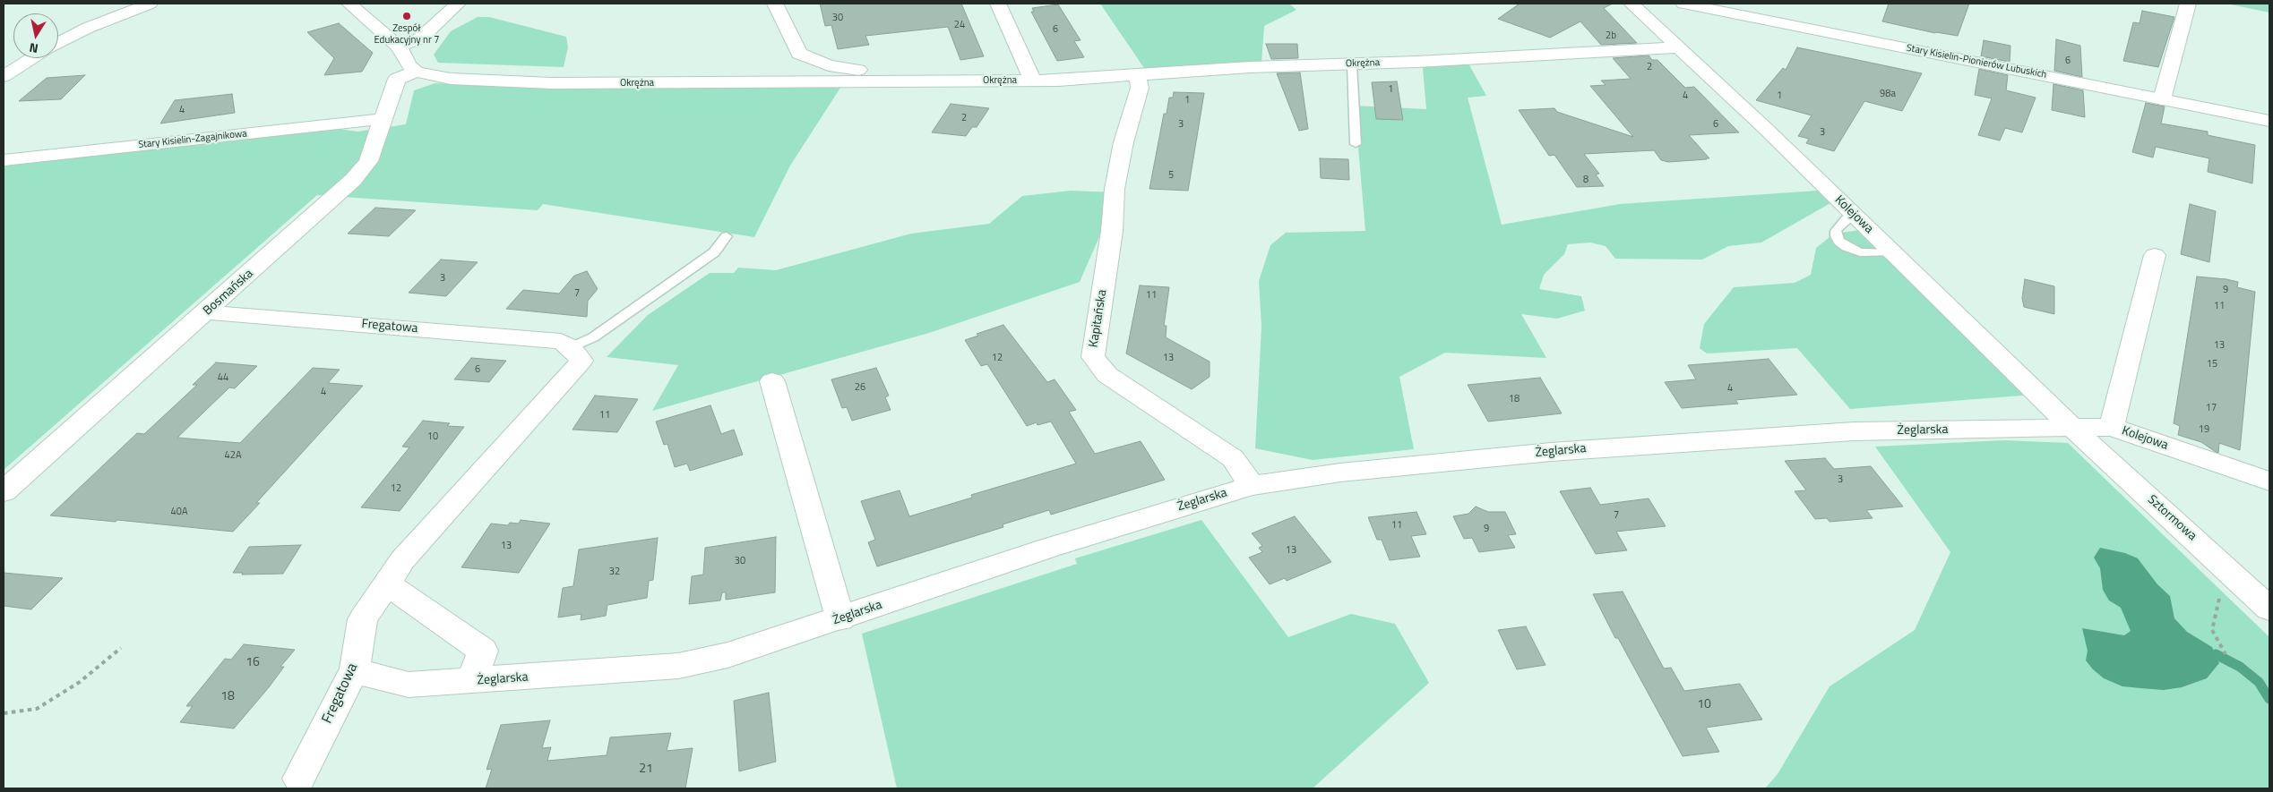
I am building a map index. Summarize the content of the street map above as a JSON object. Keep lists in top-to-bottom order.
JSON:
{
  "streets": {
    "street": [
      "Stary Kisielin-Pionierów Lubuskich",
      "Okrężna",
      "Stary Kisielin-Zagajnikowa",
      "Kolejowa",
      "Bosmańska",
      "Kapitańska",
      "Fregatowa",
      "Żeglarska",
      "Sztormowa"
    ]
  },
  "crossings": [
    ["Okrężna", "Kolejowa"],
    ["Okrężna", "Bosmańska"],
    ["Okrężna", "Kapitańska"],
    ["Stary Kisielin-Zagajnikowa", "Bosmańska"],
    ["Kolejowa", "Żeglarska"],
    ["Kolejowa", "Sztormowa"],
    ["Bosmańska", "Fregatowa"],
    ["Kapitańska", "Żeglarska"],
    ["Fregatowa", "Żeglarska"],
    ["Żeglarska", "Sztormowa"]
  ],
  "places": ["Zespół Edukacyjny nr 7"],
  "house_numbers": [
    "30",
    "24",
    "6",
    "2b",
    "6",
    "2",
    "1",
    "98a",
    "4",
    "1",
    "1",
    "4",
    "2",
    "3",
    "6",
    "3",
    "5",
    "8",
    "3",
    "9",
    "7",
    "11",
    "11",
    "13",
    "12",
    "13",
    "15",
    "6",
    "44",
    "26",
    "4",
    "4",
    "18",
    "17",
    "11",
    "19",
    "10",
    "42A",
    "3",
    "12",
    "40A",
    "7",
    "11",
    "9",
    "13",
    "13",
    "30",
    "32",
    "16",
    "18",
    "10",
    "21"
  ],
  "north": "bottom"
}
